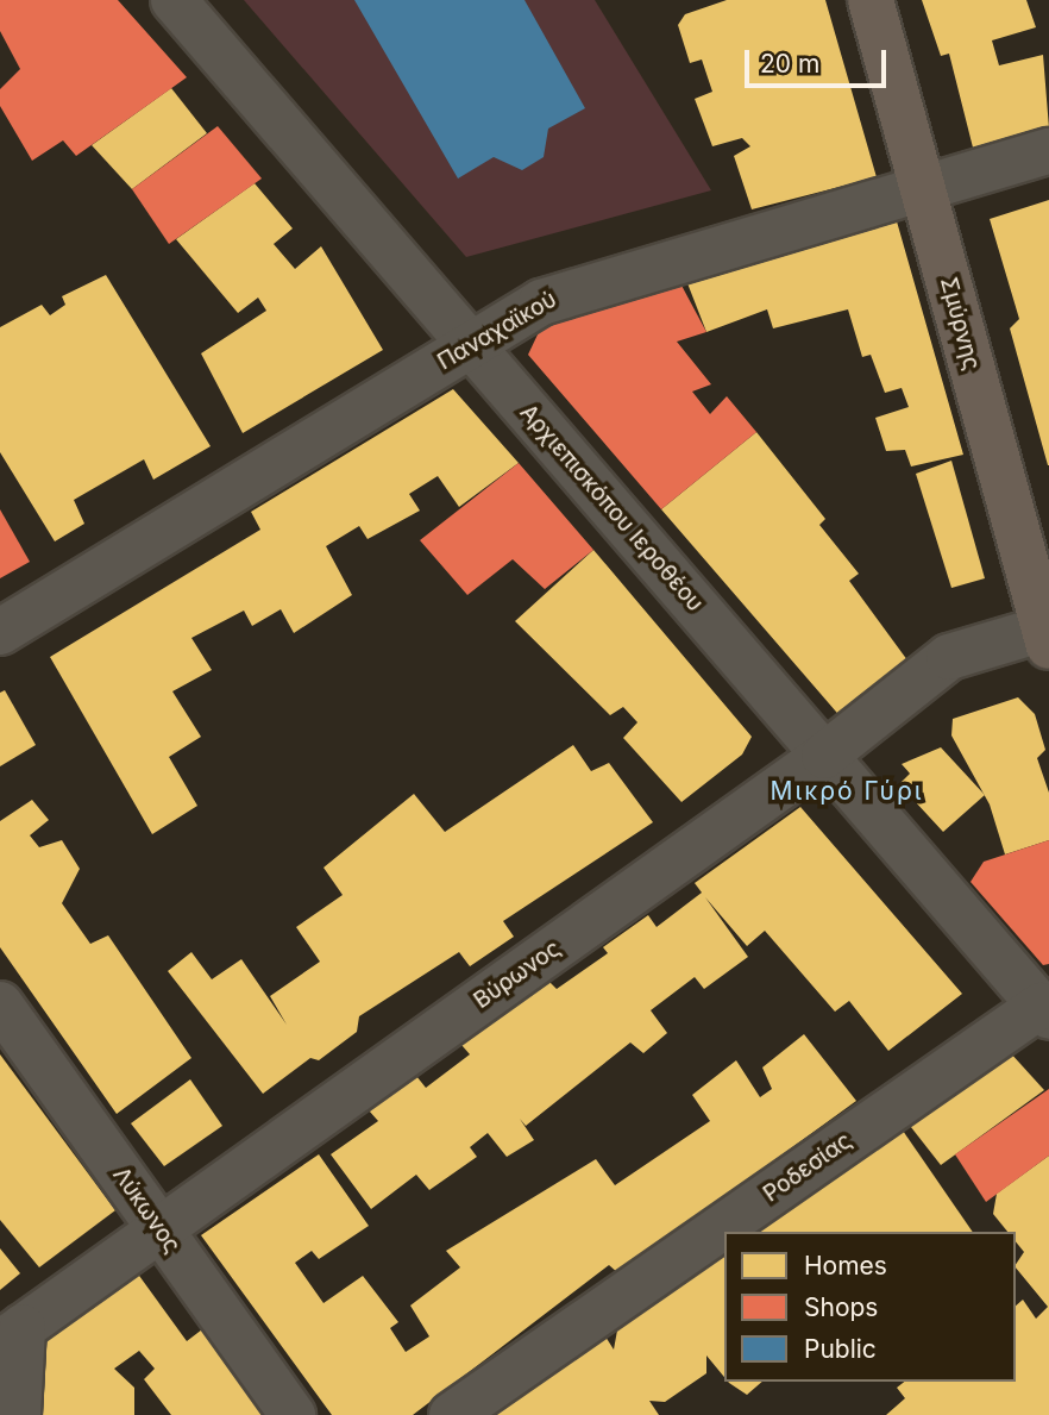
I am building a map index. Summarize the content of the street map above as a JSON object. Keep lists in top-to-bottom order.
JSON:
{
  "streets": {
    "main road": ["Σμύρνης"],
    "street": [
      "Παναχαϊκού",
      "Αρχιεπισκόπου Ιεροθέου",
      "Βύρωνος",
      "Ροδεσίας",
      "Λύκωνος"
    ]
  },
  "crossings": [
    ["Σμύρνης", "Παναχαϊκού"],
    ["Σμύρνης", "Βύρωνος"],
    ["Παναχαϊκού", "Αρχιεπισκόπου Ιεροθέου"],
    ["Αρχιεπισκόπου Ιεροθέου", "Βύρωνος"],
    ["Αρχιεπισκόπου Ιεροθέου", "Ροδεσίας"],
    ["Βύρωνος", "Λύκωνος"]
  ],
  "districts": ["Μικρό Γύρι"],
  "legend": ["Homes", "Shops", "Public"],
  "scale_bar": "20 m"
}
